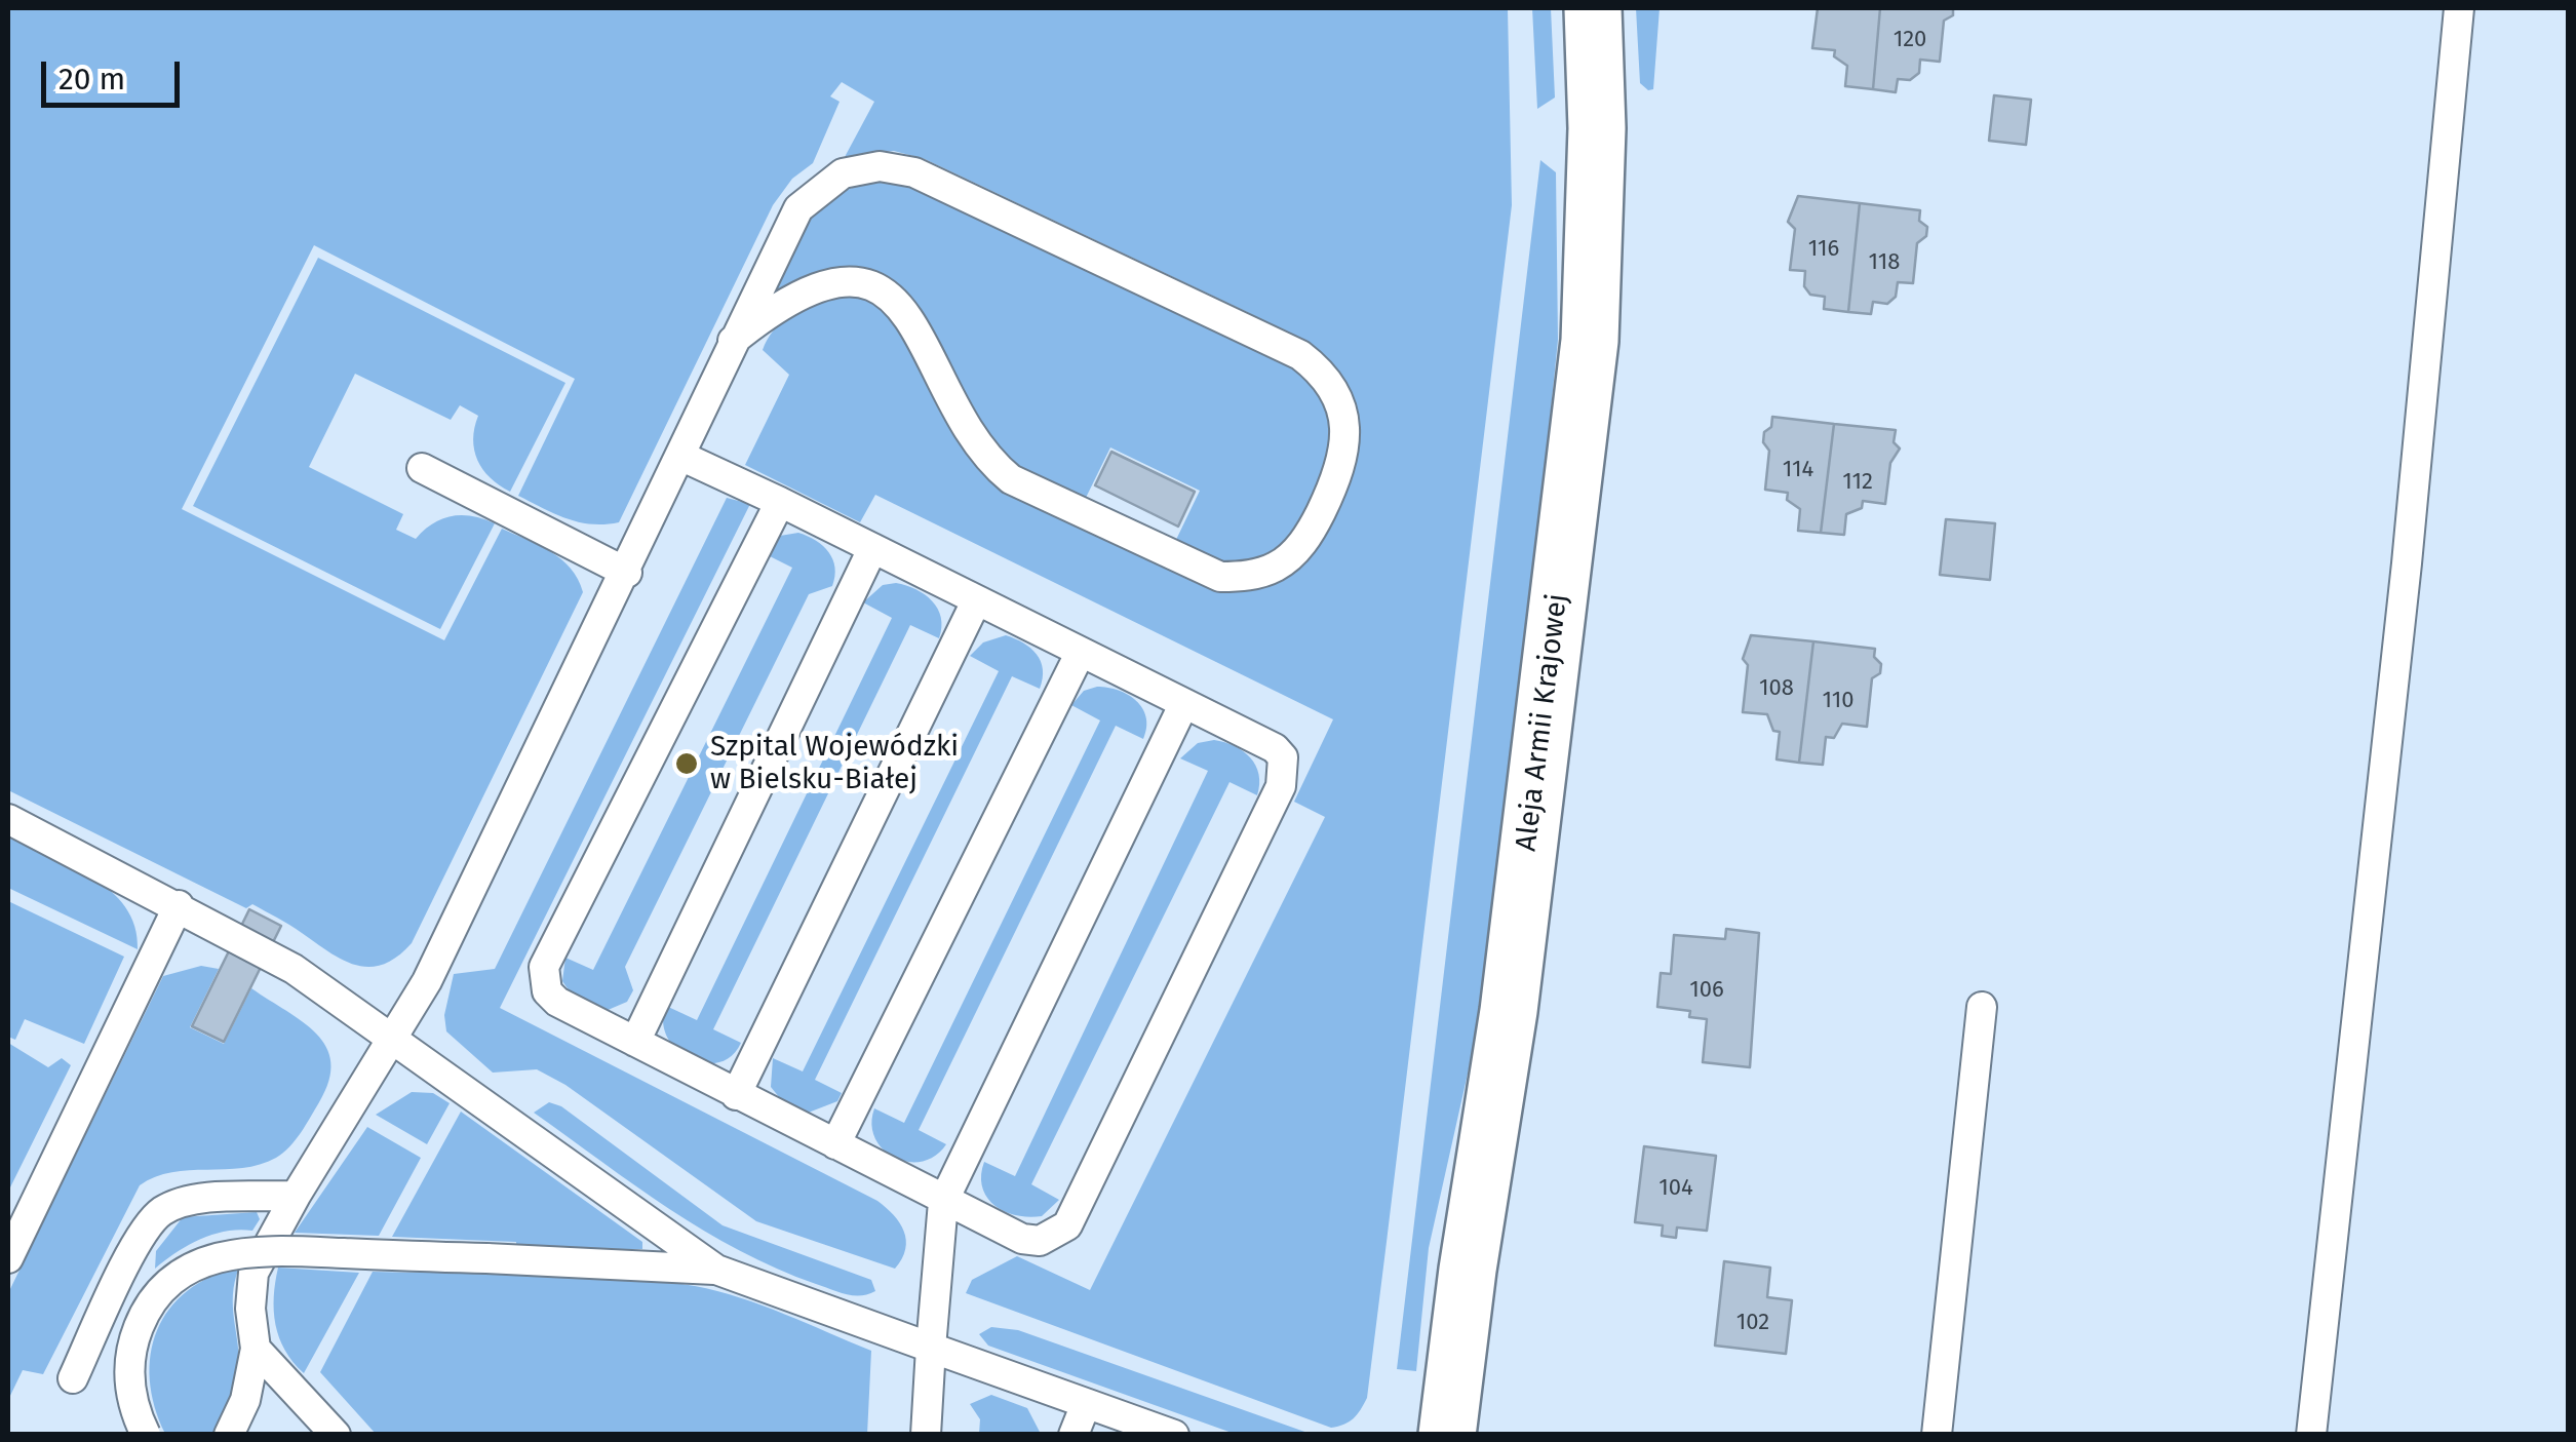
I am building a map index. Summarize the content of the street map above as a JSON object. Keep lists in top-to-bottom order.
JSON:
{
  "streets": {
    "street": ["Aleja Armii Krajowej"]
  },
  "places": ["Szpital Wojewódzki w Bielsku-Białej"],
  "house_numbers": [
    "120",
    "116",
    "118",
    "114",
    "112",
    "108",
    "110",
    "106",
    "104",
    "102"
  ],
  "scale_bar": "20 m"
}
